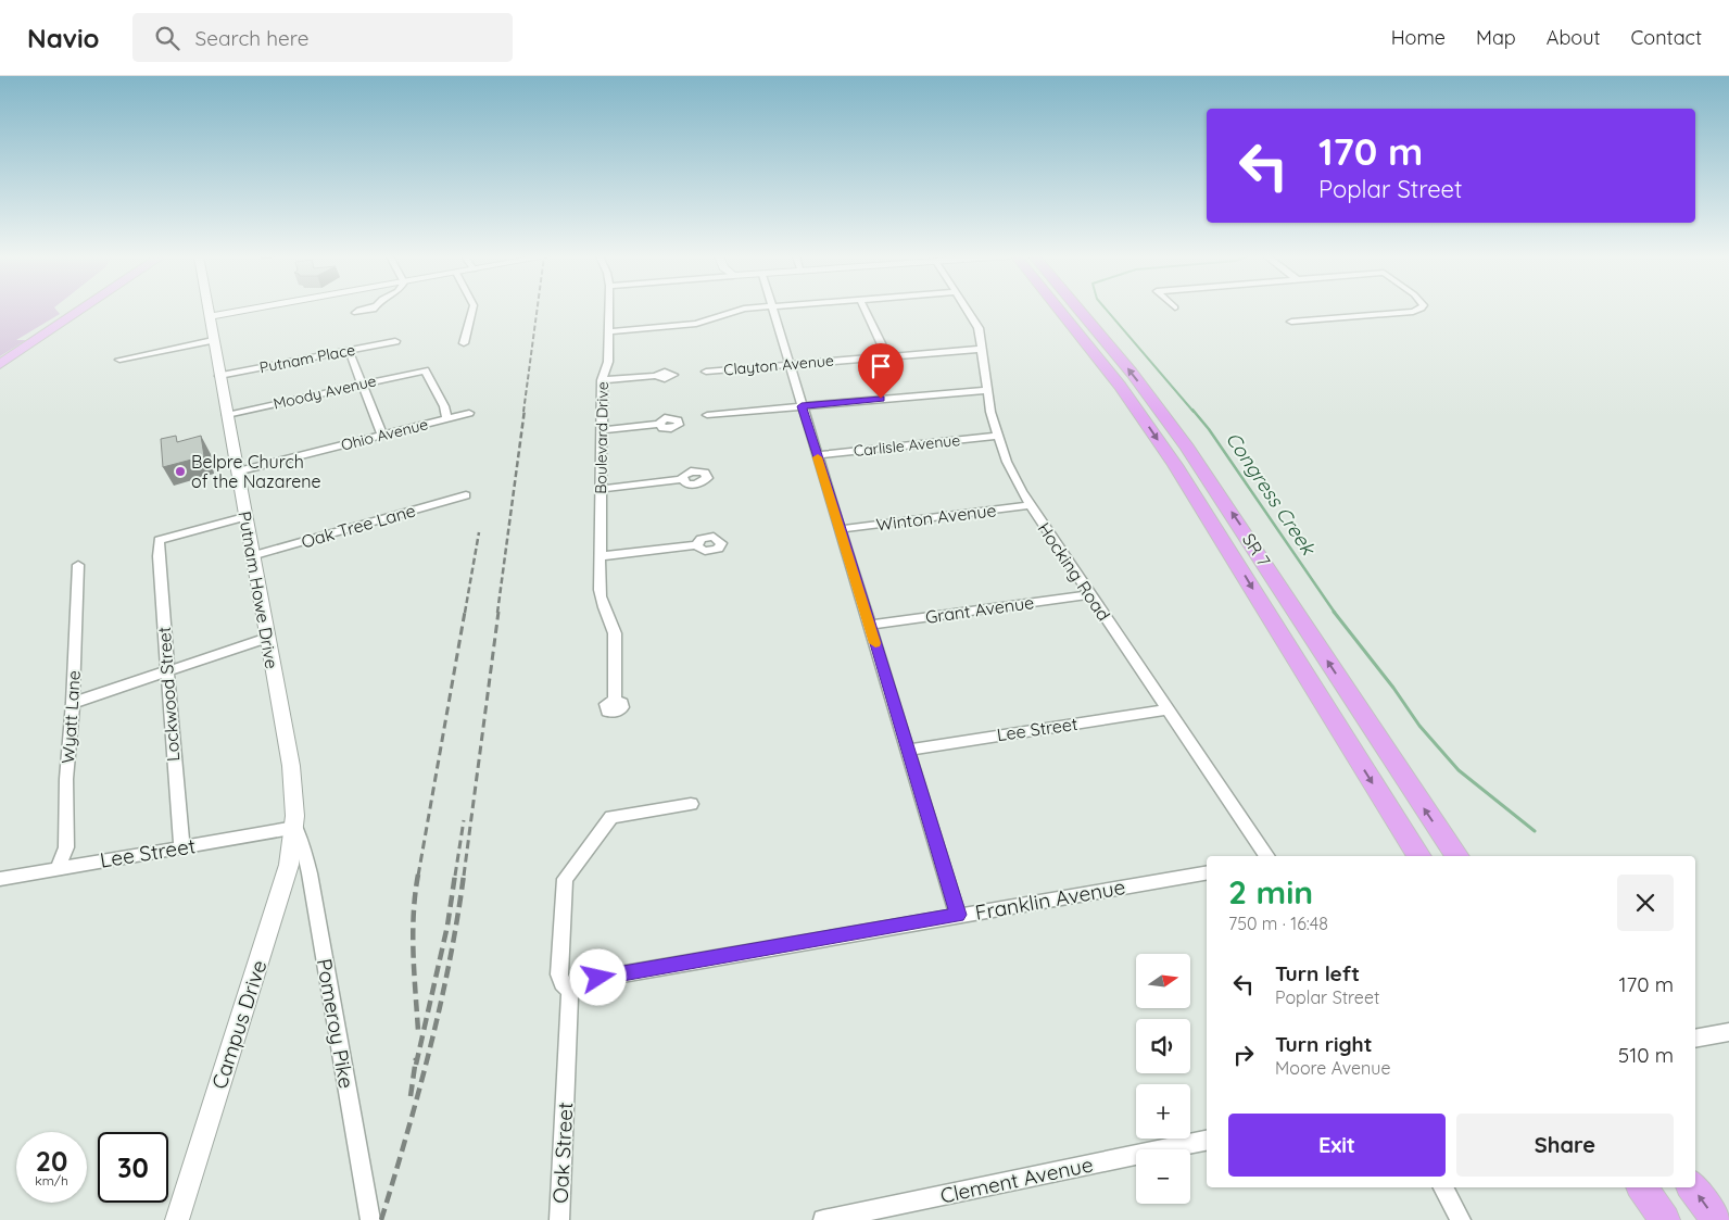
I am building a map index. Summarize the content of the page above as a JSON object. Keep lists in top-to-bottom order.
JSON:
{
  "streets": {
    "highway": ["SR 7"],
    "street": [
      "Putnam Place",
      "Clayton Avenue",
      "Moody Avenue",
      "Ohio Avenue",
      "Boulevard Drive",
      "Carlisle Avenue",
      "Winton Avenue",
      "Oak Tree Lane",
      "Hocking Road",
      "Putnam Howe Drive",
      "Grant Avenue",
      "Lockwood Street",
      "Wyatt Lane",
      "Lee Street",
      "Franklin Avenue",
      "Pomeroy Pike",
      "Campus Drive",
      "Oak Street",
      "Clement Avenue"
    ]
  },
  "crossings": [
    ["Putnam Place", "Putnam Howe Drive"],
    ["Clayton Avenue", "Hocking Road"],
    ["Moody Avenue", "Ohio Avenue"],
    ["Moody Avenue", "Putnam Howe Drive"],
    ["Ohio Avenue", "Putnam Howe Drive"],
    ["Carlisle Avenue", "Hocking Road"],
    ["Winton Avenue", "Hocking Road"],
    ["Oak Tree Lane", "Putnam Howe Drive"],
    ["Hocking Road", "Grant Avenue"],
    ["Hocking Road", "Lee Street"],
    ["Putnam Howe Drive", "Lockwood Street"],
    ["Putnam Howe Drive", "Lee Street"],
    ["Putnam Howe Drive", "Pomeroy Pike"],
    ["Putnam Howe Drive", "Campus Drive"],
    ["Lockwood Street", "Lee Street"],
    ["Wyatt Lane", "Lee Street"],
    ["Lee Street", "Pomeroy Pike"],
    ["Lee Street", "Campus Drive"],
    ["Franklin Avenue", "Oak Street"],
    ["Pomeroy Pike", "Campus Drive"]
  ],
  "water": ["Congress Creek"],
  "places": ["Belpre Church of the Nazarene"],
  "north": "right",
  "page": {
    "header": "Navio",
    "search": "Search here",
    "nav": [
      "Home",
      "Map",
      "About",
      "Contact"
    ],
    "turn": ["170 m", "Poplar Street"],
    "heading": ["2 min", "750 m · 16:48"],
    "list": [
      {
        "name": "Turn left",
        "note": "Poplar Street",
        "value": "170 m"
      },
      {
        "name": "Turn right",
        "note": "Moore Avenue",
        "value": "510 m"
      }
    ],
    "map_buttons": ["+", "−"],
    "buttons": ["Exit", "Share"],
    "speed": "20 km/h",
    "limit": "30"
  }
}
